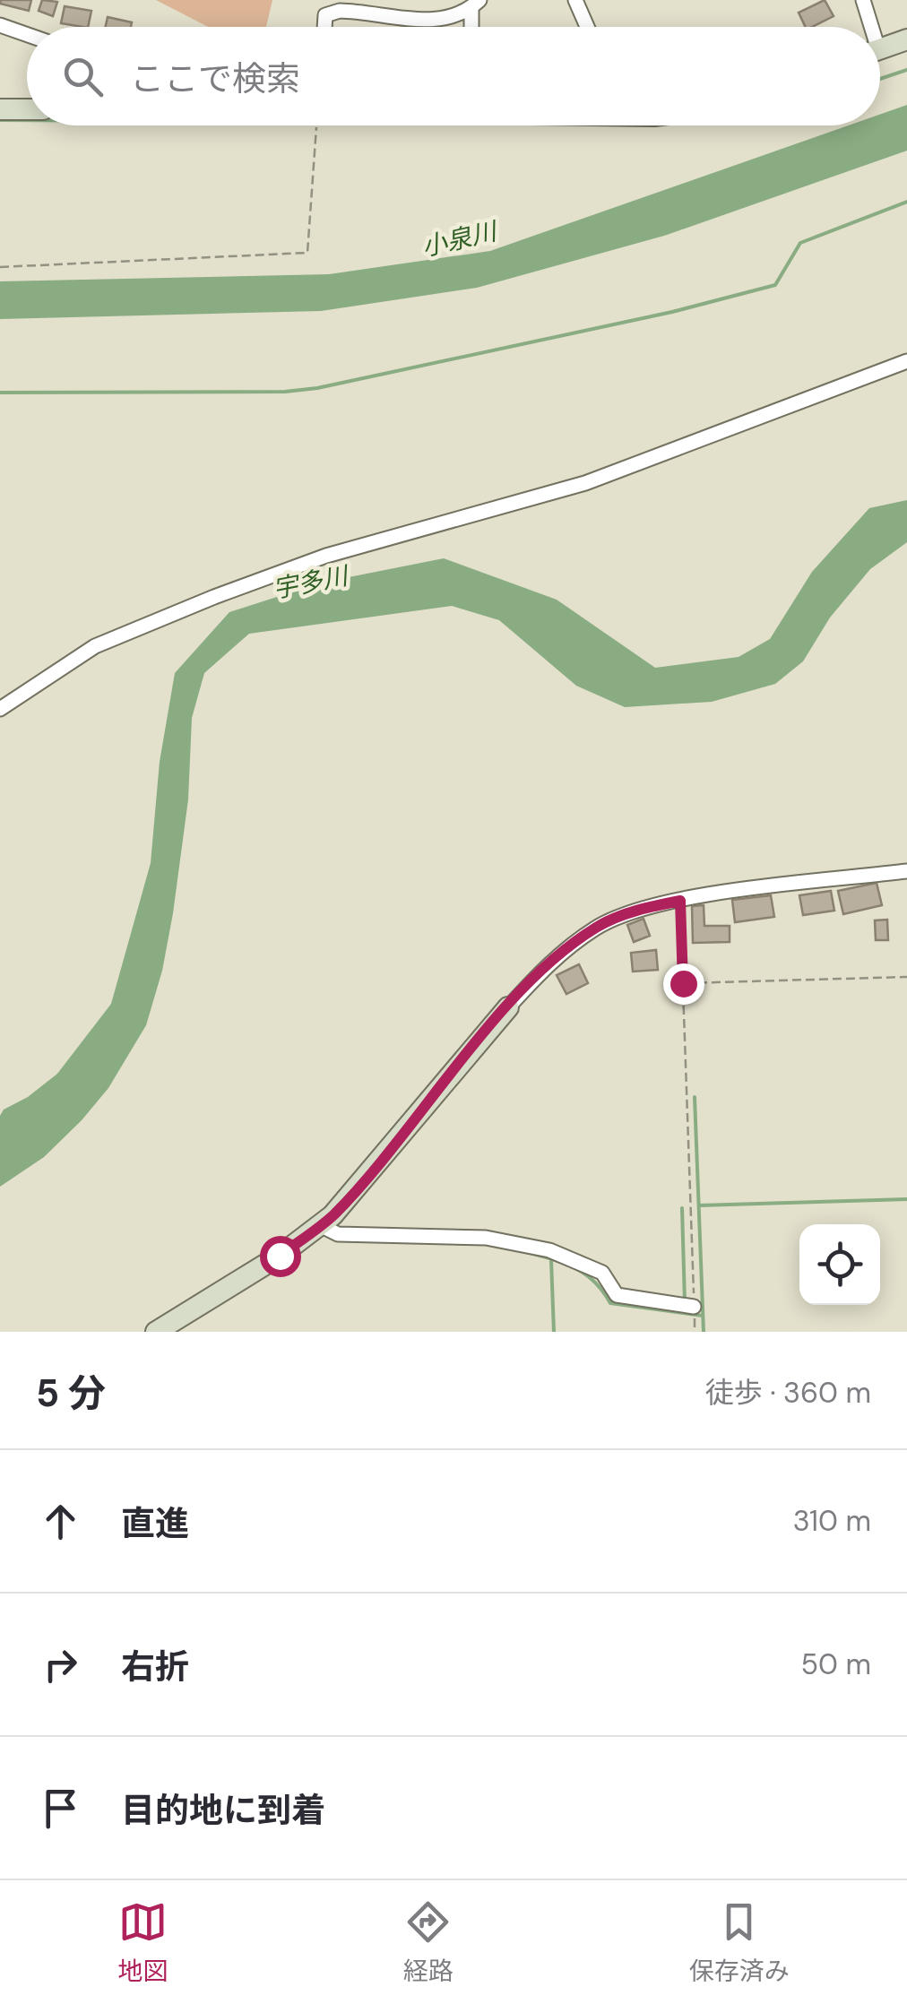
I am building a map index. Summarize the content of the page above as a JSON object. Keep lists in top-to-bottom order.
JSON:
{
  "water": ["小泉川", "宇多川"],
  "page": {
    "search": "ここで検索",
    "heading": ["5 分", "徒歩 · 360 m"],
    "list": [
      ["直進", "310 m"],
      ["右折", "50 m"],
      "目的地に到着"
    ],
    "nav": ["地図", "経路", "保存済み"]
  }
}
